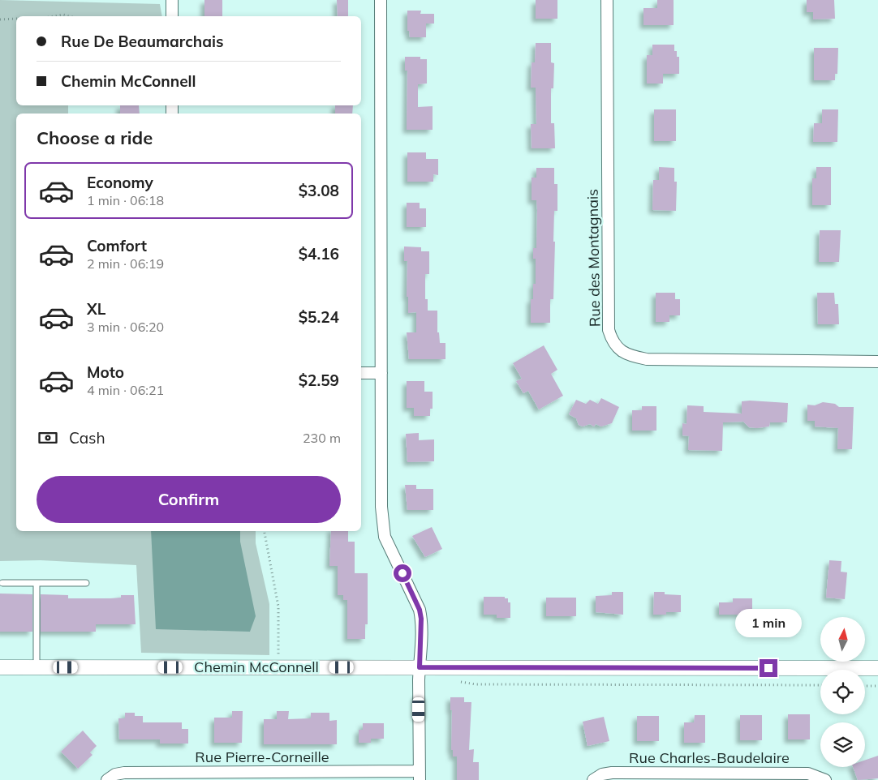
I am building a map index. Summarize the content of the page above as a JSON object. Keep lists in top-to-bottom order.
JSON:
{
  "streets": {
    "street": [
      "Rue des Montagnais",
      "Chemin McConnell",
      "Rue Pierre-Corneille",
      "Rue Charles-Baudelaire"
    ]
  },
  "north": "top",
  "page": {
    "banner": ["Rue De Beaumarchais", "Chemin McConnell"],
    "heading": "Choose a ride",
    "list": [
      {
        "name": "Economy",
        "note": "1 min · 06:18",
        "value": "$3.08"
      },
      {
        "name": "Comfort",
        "note": "2 min · 06:19",
        "value": "$4.16"
      },
      {
        "name": "XL",
        "note": "3 min · 06:20",
        "value": "$5.24"
      },
      {
        "name": "Moto",
        "note": "4 min · 06:21",
        "value": "$2.59"
      }
    ],
    "pay": ["Cash", "230 m"],
    "buttons": "Confirm",
    "bubble": "1 min"
  }
}
